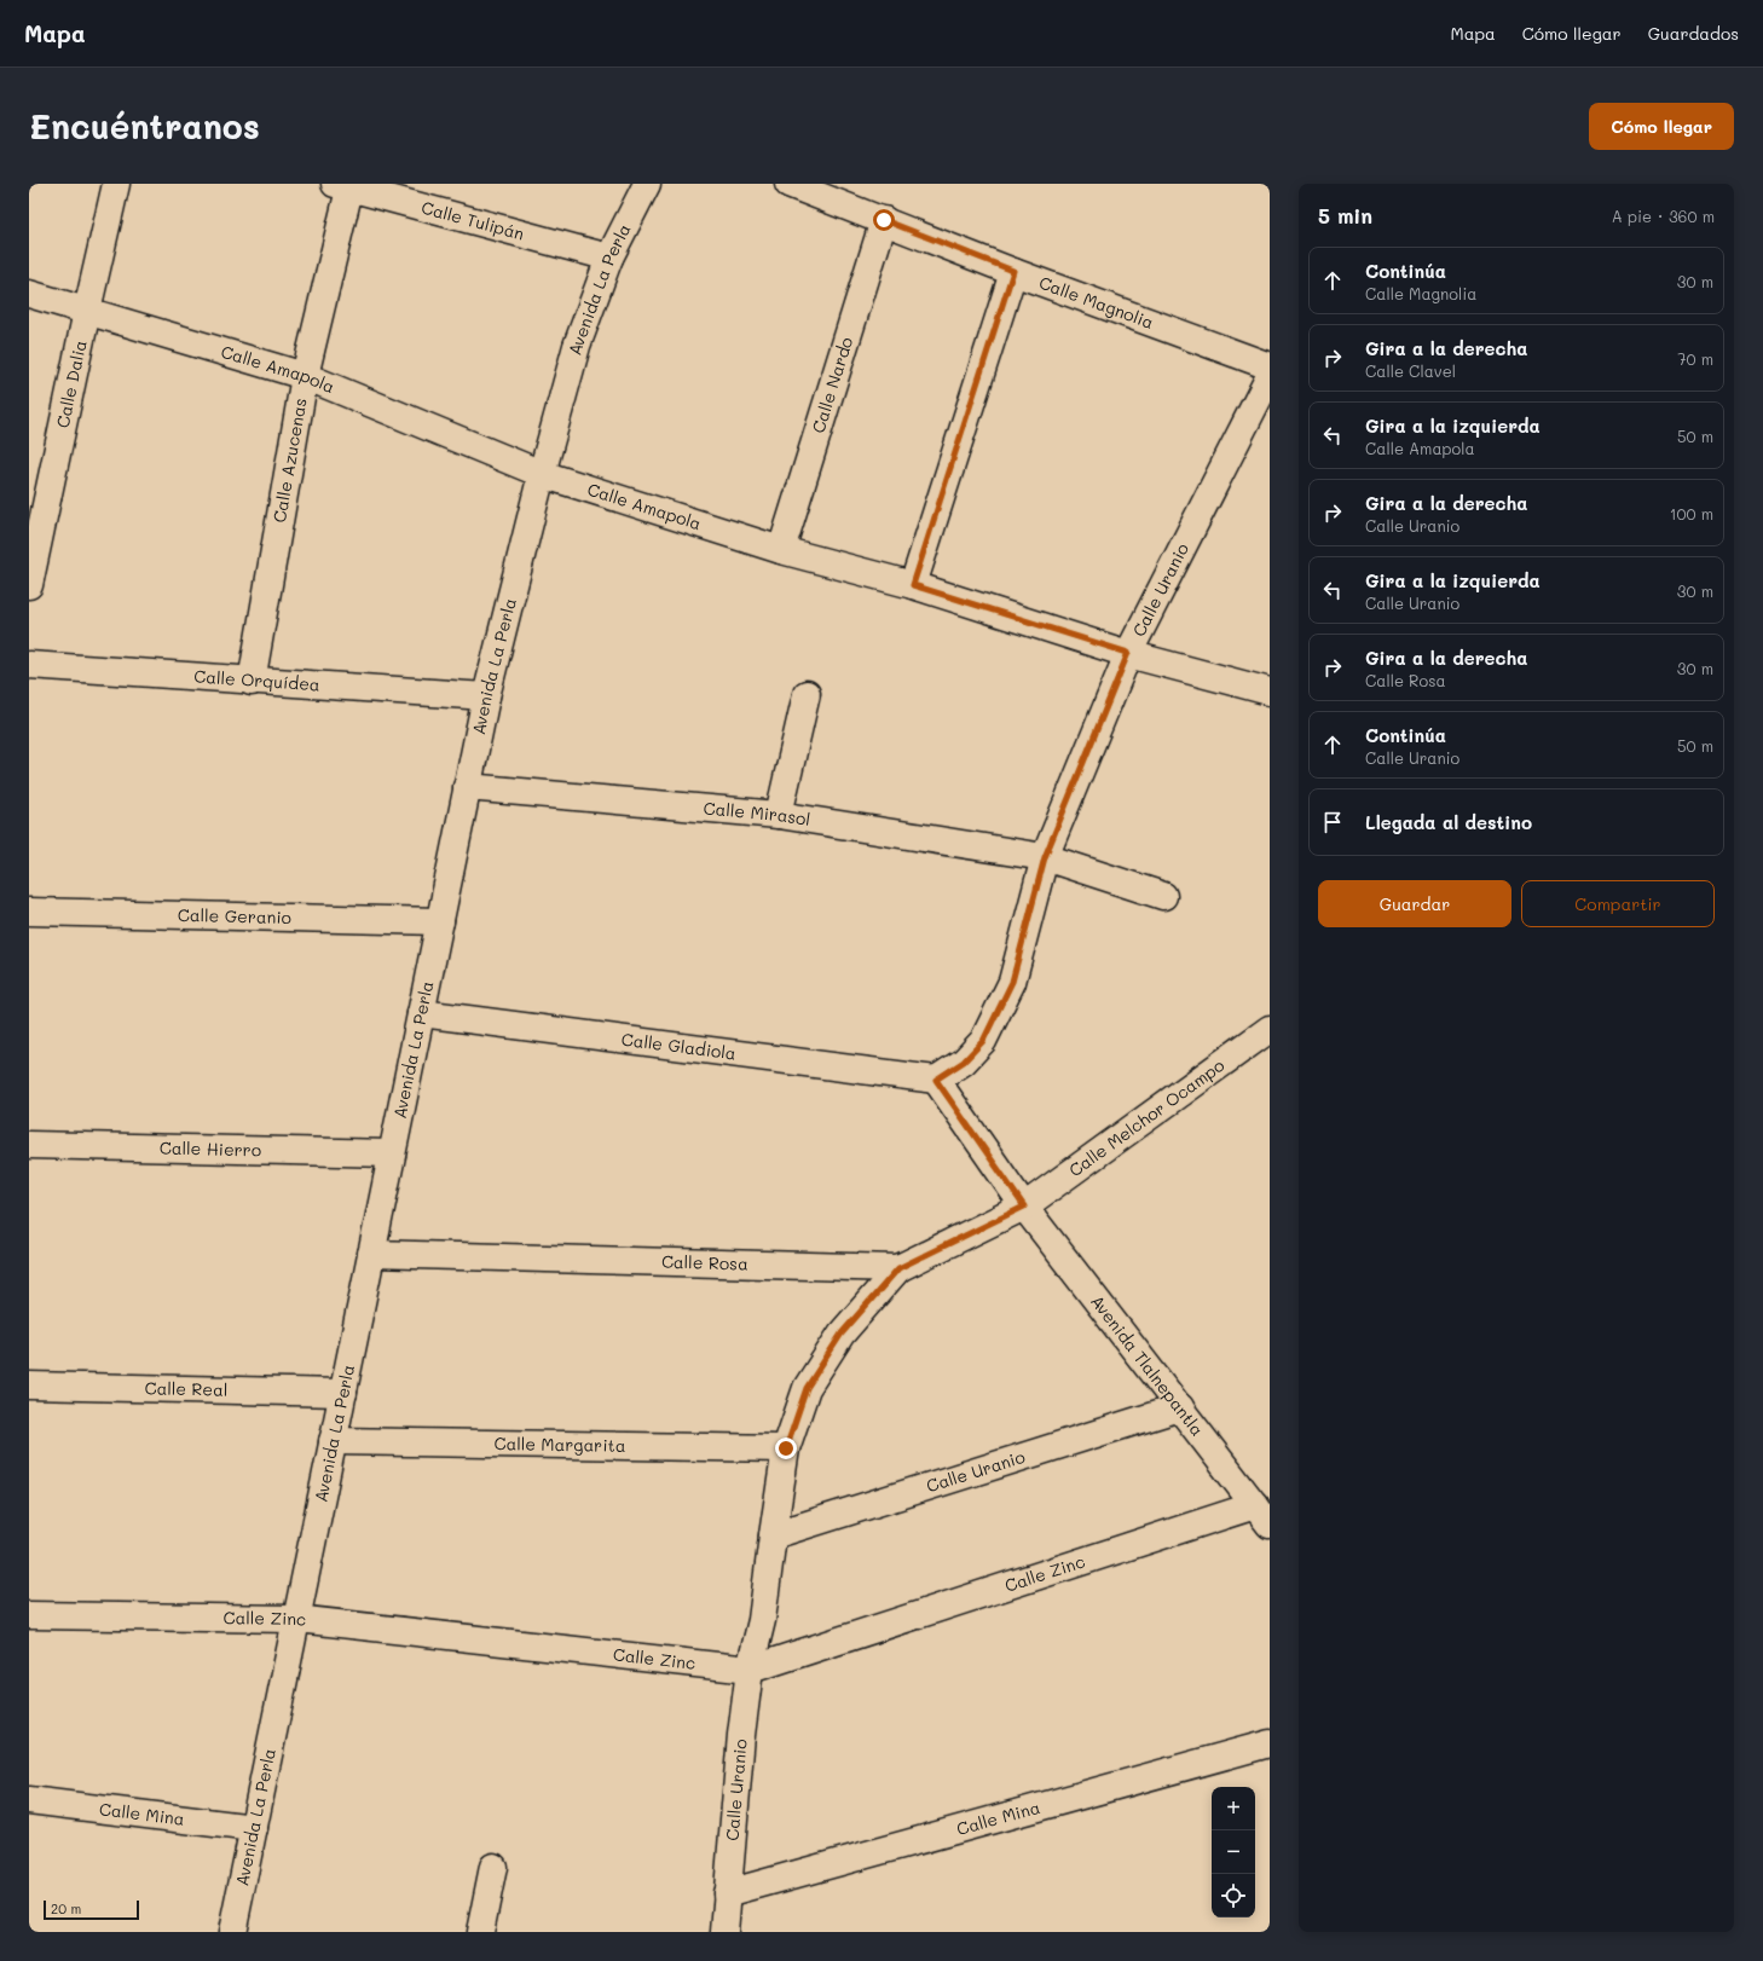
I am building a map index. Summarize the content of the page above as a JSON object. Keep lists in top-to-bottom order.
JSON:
{
  "streets": {
    "street": [
      "Calle Tulipán",
      "Avenida La Perla",
      "Calle Magnolia",
      "Calle Amapola",
      "Calle Dalia",
      "Calle Nardo",
      "Calle Azucenas",
      "Calle Uranio",
      "Calle Orquídea",
      "Calle Mirasol",
      "Calle Geranio",
      "Calle Gladiola",
      "Calle Melchor Ocampo",
      "Calle Hierro",
      "Calle Rosa",
      "Avenida Tlalnepantla",
      "Calle Real",
      "Calle Margarita",
      "Calle Zinc",
      "Calle Mina"
    ]
  },
  "crossings": [
    ["Calle Tulipán", "Avenida La Perla"],
    ["Calle Tulipán", "Calle Azucenas"],
    ["Avenida La Perla", "Calle Amapola"],
    ["Avenida La Perla", "Calle Orquídea"],
    ["Avenida La Perla", "Calle Mirasol"],
    ["Avenida La Perla", "Calle Geranio"],
    ["Avenida La Perla", "Calle Gladiola"],
    ["Avenida La Perla", "Calle Hierro"],
    ["Avenida La Perla", "Calle Rosa"],
    ["Avenida La Perla", "Calle Real"],
    ["Avenida La Perla", "Calle Margarita"],
    ["Avenida La Perla", "Calle Zinc"],
    ["Avenida La Perla", "Calle Mina"],
    ["Calle Magnolia", "Calle Nardo"],
    ["Calle Amapola", "Calle Dalia"],
    ["Calle Amapola", "Calle Nardo"],
    ["Calle Amapola", "Calle Azucenas"],
    ["Calle Amapola", "Calle Uranio"],
    ["Calle Azucenas", "Calle Orquídea"],
    ["Calle Uranio", "Calle Mirasol"],
    ["Calle Uranio", "Calle Gladiola"],
    ["Calle Uranio", "Calle Rosa"],
    ["Calle Uranio", "Avenida Tlalnepantla"],
    ["Calle Uranio", "Calle Margarita"],
    ["Calle Uranio", "Calle Zinc"],
    ["Calle Uranio", "Calle Mina"],
    ["Calle Melchor Ocampo", "Calle Rosa"],
    ["Calle Melchor Ocampo", "Avenida Tlalnepantla"],
    ["Calle Rosa", "Avenida Tlalnepantla"],
    ["Avenida Tlalnepantla", "Calle Zinc"]
  ],
  "scale_bar": "20 m",
  "page": {
    "header": "Mapa",
    "nav": ["Mapa", "Cómo llegar", "Guardados"],
    "buttons": [
      "Cómo llegar",
      ["Guardar", "Compartir"]
    ],
    "title": "Encuéntranos",
    "heading": ["5 min", "A pie · 360 m"],
    "list": [
      ["Continúa", "Calle Magnolia", "30 m"],
      ["Gira a la derecha", "Calle Clavel", "70 m"],
      ["Gira a la izquierda", "Calle Amapola", "50 m"],
      ["Gira a la derecha", "Calle Uranio", "100 m"],
      ["Gira a la izquierda", "Calle Uranio", "30 m"],
      ["Gira a la derecha", "Calle Rosa", "30 m"],
      ["Continúa", "Calle Uranio", "50 m"],
      "Llegada al destino"
    ],
    "map_buttons": ["+", "−"],
    "scale": "20 m"
  }
}
